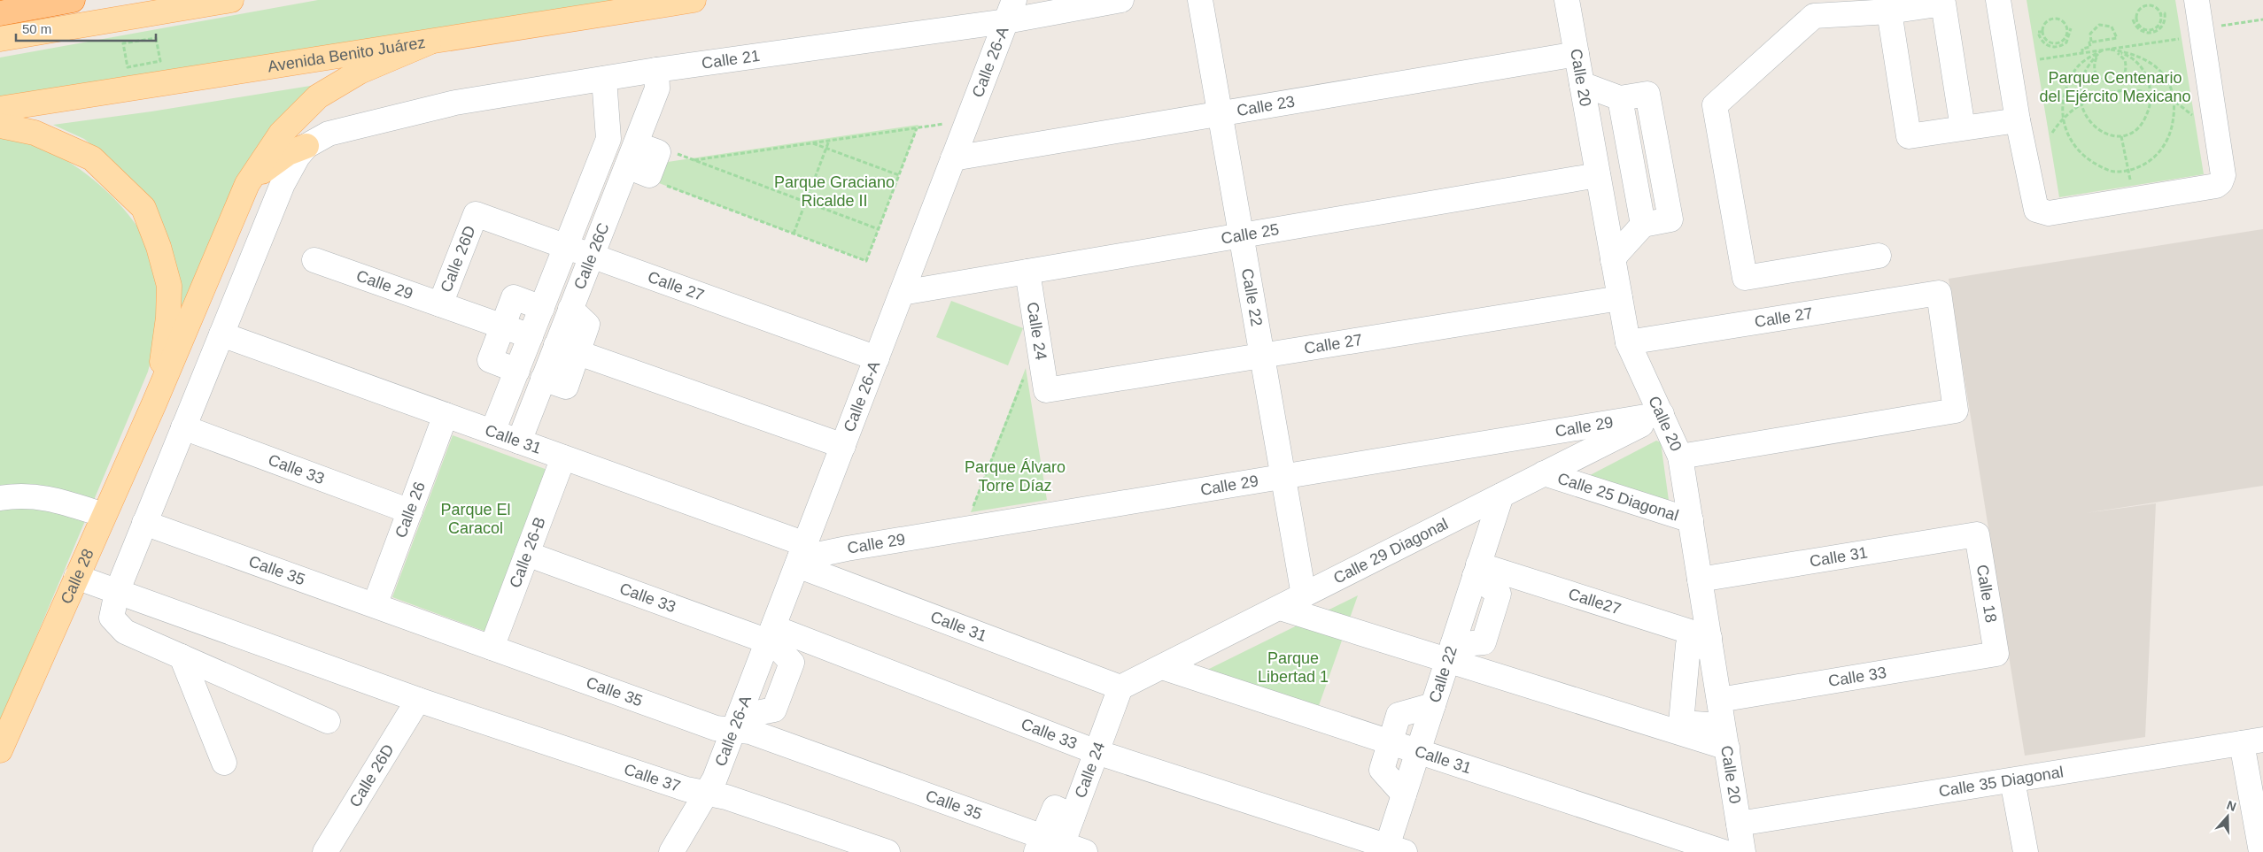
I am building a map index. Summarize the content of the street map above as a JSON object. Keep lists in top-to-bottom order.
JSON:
{
  "streets": {
    "main road": ["Avenida Benito Juárez", "Calle 28"],
    "street": [
      "Calle 21",
      "Calle 26-A",
      "Calle 20",
      "Calle 23",
      "Calle 25",
      "Calle 26C",
      "Calle 26D",
      "Calle 29",
      "Calle 27",
      "Calle 22",
      "Calle 24",
      "Calle 31",
      "Calle 33",
      "Calle 25 Diagonal",
      "Calle 26",
      "Calle 29 Diagonal",
      "Calle 26-B",
      "Calle 35",
      "Calle 18",
      "Calle27",
      "Calle 37",
      "Calle 35 Diagonal"
    ]
  },
  "crossings": [
    ["Calle 21", "Calle 26-A"],
    ["Calle 21", "Calle 26C"],
    ["Calle 26-A", "Calle 23"],
    ["Calle 26-A", "Calle 25"],
    ["Calle 26-A", "Calle 29"],
    ["Calle 26-A", "Calle 27"],
    ["Calle 26-A", "Calle 31"],
    ["Calle 26-A", "Calle 33"],
    ["Calle 26-A", "Calle 35"],
    ["Calle 26-A", "Calle 37"],
    ["Calle 20", "Calle 23"],
    ["Calle 20", "Calle 25"],
    ["Calle 20", "Calle 29"],
    ["Calle 20", "Calle 27"],
    ["Calle 20", "Calle 31"],
    ["Calle 20", "Calle 33"],
    ["Calle 20", "Calle 25 Diagonal"],
    ["Calle 20", "Calle 29 Diagonal"],
    ["Calle 20", "Calle27"],
    ["Calle 20", "Calle 35 Diagonal"],
    ["Calle 23", "Calle 22"],
    ["Calle 25", "Calle 22"],
    ["Calle 25", "Calle 24"],
    ["Calle 26C", "Calle 29"],
    ["Calle 26C", "Calle 27"],
    ["Calle 26C", "Calle 31"],
    ["Calle 26D", "Calle 29"],
    ["Calle 26D", "Calle 27"],
    ["Calle 26D", "Calle 37"],
    ["Calle 29", "Calle 22"],
    ["Calle 29", "Calle 31"],
    ["Calle 29", "Calle 29 Diagonal"],
    ["Calle 27", "Calle 22"],
    ["Calle 27", "Calle 24"],
    ["Calle 22", "Calle 31"],
    ["Calle 22", "Calle 33"],
    ["Calle 22", "Calle 29 Diagonal"],
    ["Calle 22", "Calle27"],
    ["Calle 24", "Calle 31"],
    ["Calle 24", "Calle 33"],
    ["Calle 24", "Calle 29 Diagonal"],
    ["Calle 24", "Calle 35"],
    ["Calle 31", "Calle 26"],
    ["Calle 31", "Calle 29 Diagonal"],
    ["Calle 31", "Calle 26-B"],
    ["Calle 31", "Calle 18"],
    ["Calle 33", "Calle 26"],
    ["Calle 33", "Calle 26-B"],
    ["Calle 33", "Calle 18"],
    ["Calle 25 Diagonal", "Calle 29 Diagonal"],
    ["Calle 26", "Calle 35"],
    ["Calle 26-B", "Calle 35"],
    ["Calle 28", "Calle 37"]
  ],
  "parks": [
    "Parque Centenario del Ejército Mexicano",
    "Parque Graciano Ricalde II",
    "Parque Álvaro Torre Díaz",
    "Parque El Caracol",
    "Parque Libertad 1"
  ],
  "scale_bar": "50 m",
  "north": "top"
}
